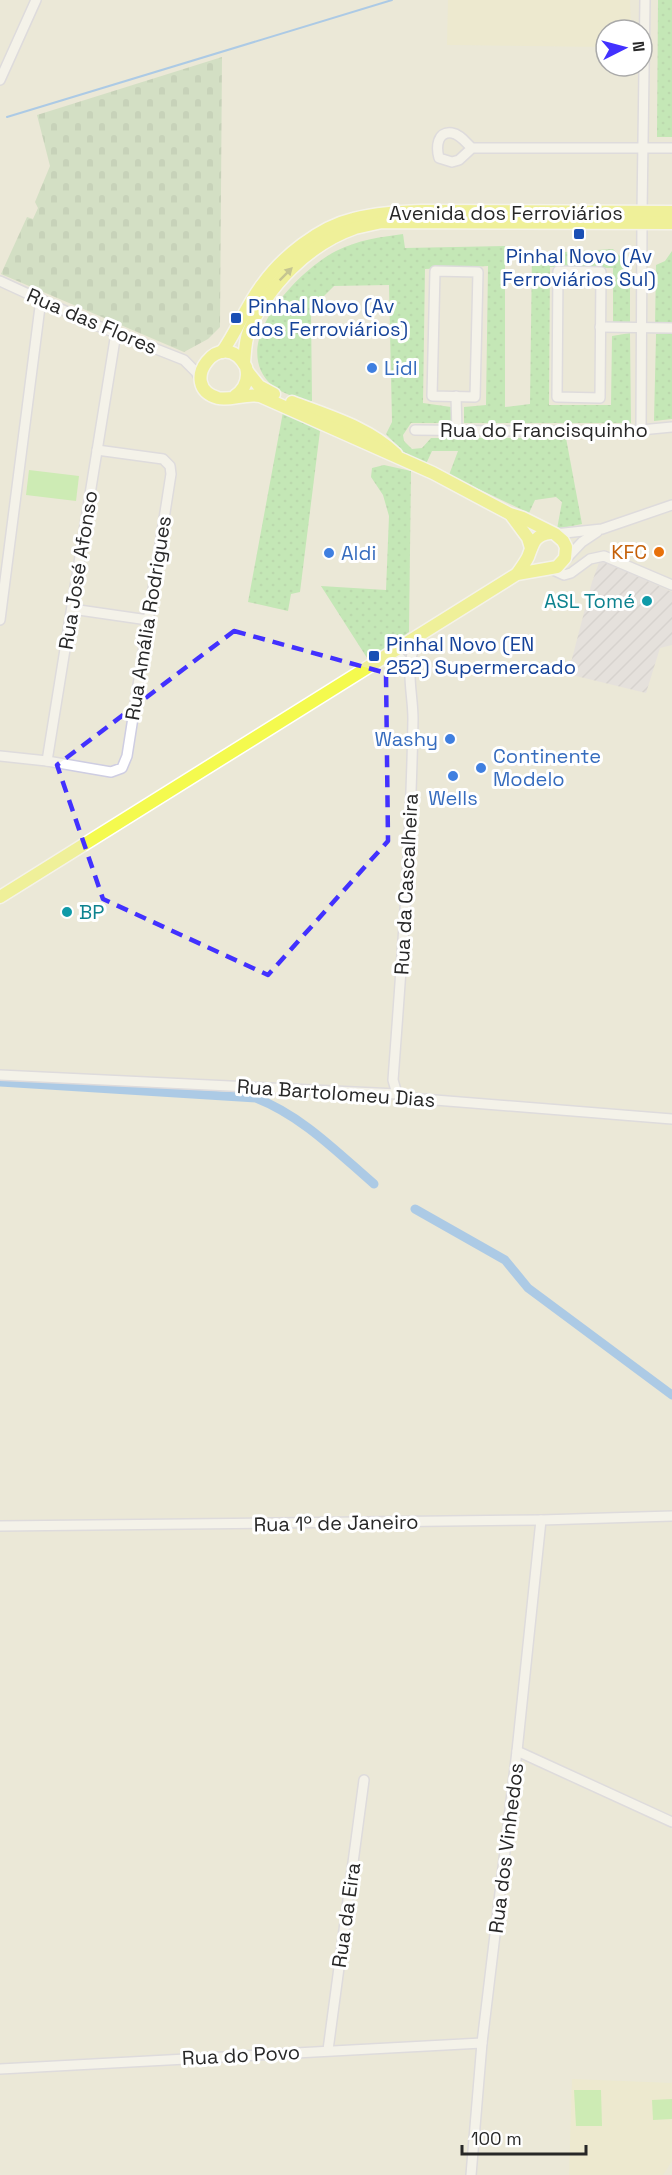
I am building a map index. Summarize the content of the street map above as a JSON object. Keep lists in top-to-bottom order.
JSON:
{
  "streets": {
    "main road": ["Avenida dos Ferroviários"],
    "street": [
      "Rua das Flores",
      "Rua do Francisquinho",
      "Rua José Afonso",
      "Rua Amália Rodrigues",
      "Rua da Cascalheira",
      "Rua Bartolomeu Dias",
      "Rua 1º de Janeiro",
      "Rua dos Vinhedos",
      "Rua da Eira",
      "Rua do Povo"
    ]
  },
  "crossings": [
    ["Rua das Flores", "Rua José Afonso"],
    ["Rua José Afonso", "Rua Amália Rodrigues"],
    ["Rua da Cascalheira", "Rua Bartolomeu Dias"],
    ["Rua 1º de Janeiro", "Rua dos Vinhedos"],
    ["Rua dos Vinhedos", "Rua do Povo"],
    ["Rua da Eira", "Rua do Povo"]
  ],
  "places": {
    "transit": ["Pinhal Novo (Av Ferroviários Sul)", "Pinhal Novo (Av dos Ferroviários)", "Pinhal Novo (EN 252) Supermercado"],
    "other": [
      "Lidl",
      "KFC",
      "Aldi",
      "ASL Tomé",
      "Washy",
      "Continente Modelo",
      "Wells",
      "BP"
    ]
  },
  "scale_bar": "100 m",
  "north": "right"
}
